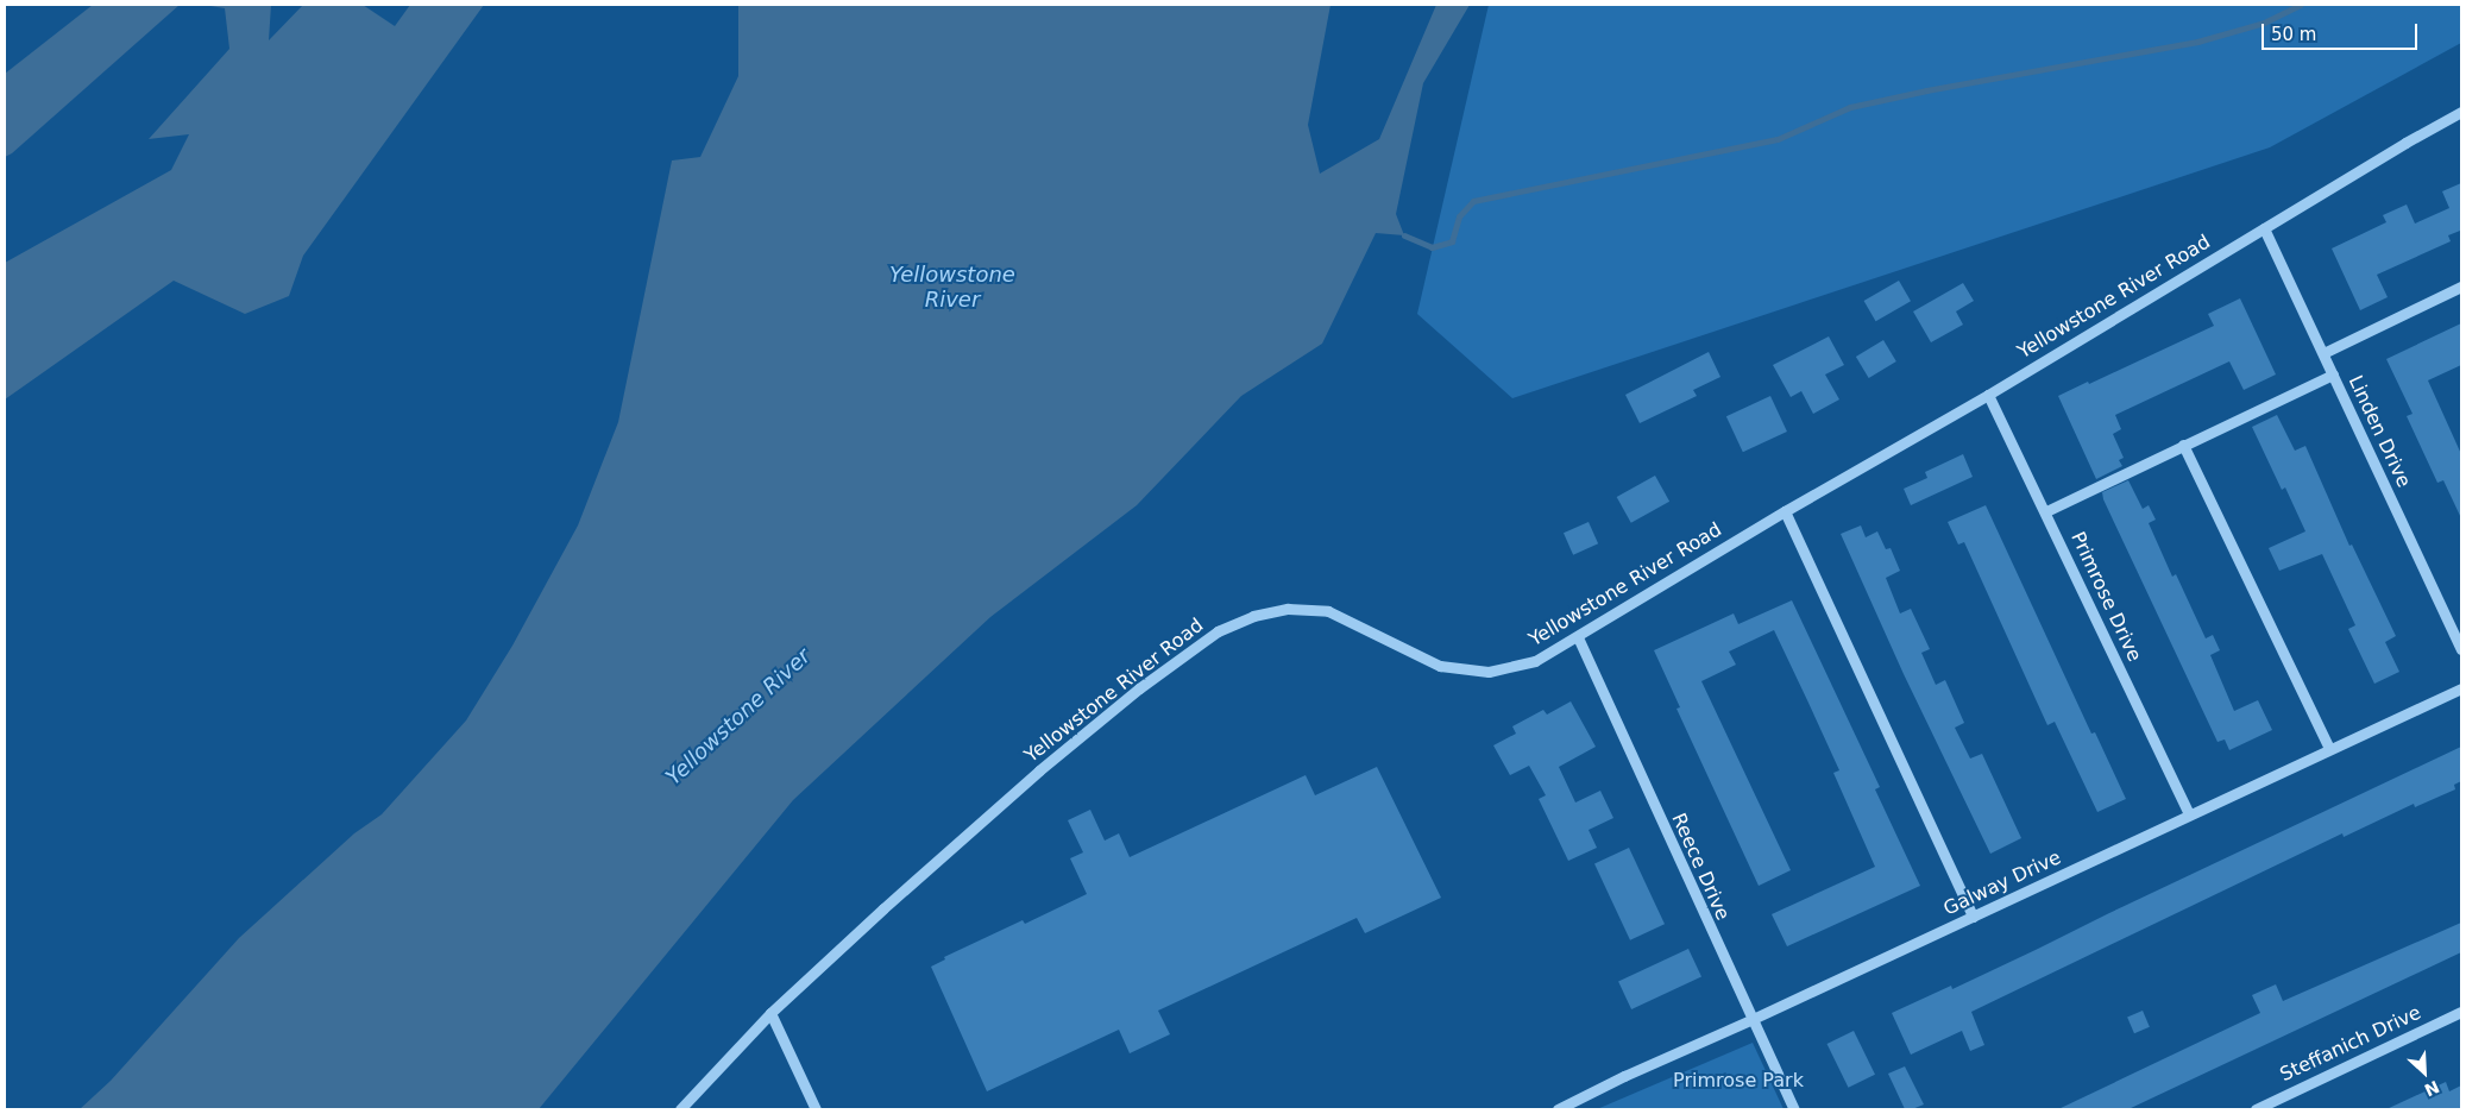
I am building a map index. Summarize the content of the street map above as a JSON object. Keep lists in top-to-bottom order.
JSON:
{
  "streets": {
    "street": [
      "Yellowstone River Road",
      "Linden Drive",
      "Primrose Drive",
      "Reece Drive",
      "Galway Drive",
      "Steffanich Drive"
    ]
  },
  "crossings": [
    ["Yellowstone River Road", "Linden Drive"],
    ["Yellowstone River Road", "Primrose Drive"],
    ["Yellowstone River Road", "Reece Drive"],
    ["Primrose Drive", "Galway Drive"],
    ["Reece Drive", "Galway Drive"]
  ],
  "water": ["Yellowstone River"],
  "parks": ["Primrose Park"],
  "scale_bar": "50 m",
  "north": "bottom right"
}
